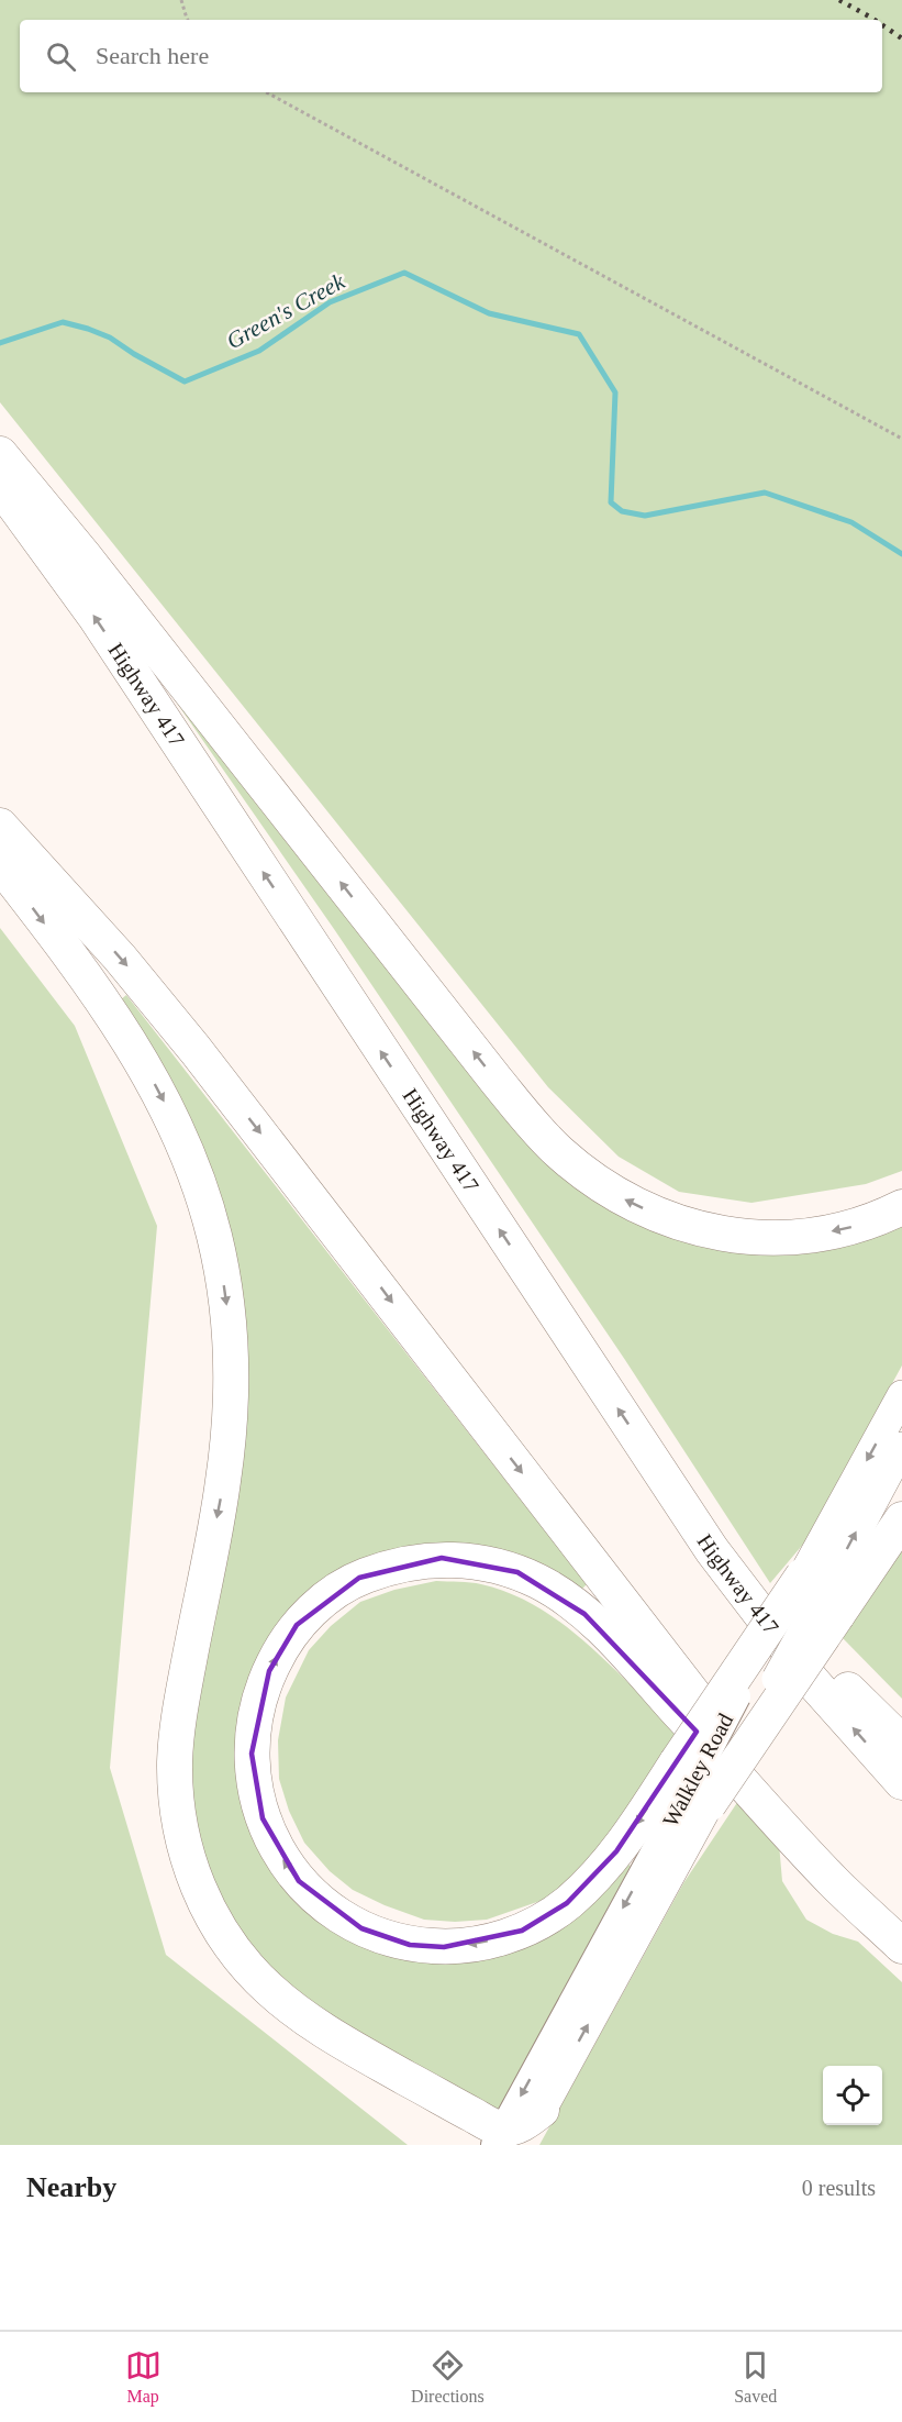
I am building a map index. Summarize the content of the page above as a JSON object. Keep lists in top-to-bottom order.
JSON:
{
  "streets": {
    "highway": ["Highway 417"],
    "main road": ["Walkley Road"]
  },
  "water": ["Green's Creek"],
  "page": {
    "search": "Search here",
    "heading": ["Nearby", "0 results"],
    "nav": ["Map", "Directions", "Saved"]
  }
}
